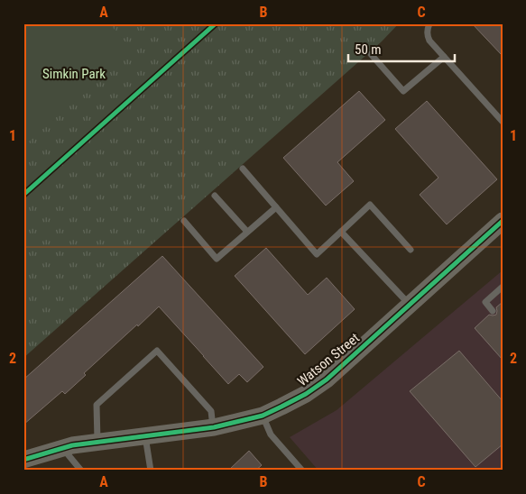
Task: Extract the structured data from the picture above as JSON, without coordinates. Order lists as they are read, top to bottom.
{
  "streets": {
    "street": ["Watson Street"]
  },
  "parks": ["Simkin Park"],
  "scale_bar": "50 m",
  "grid": {
    "columns": ["A", "B", "C"],
    "rows": ["1", "2"]
  }
}
